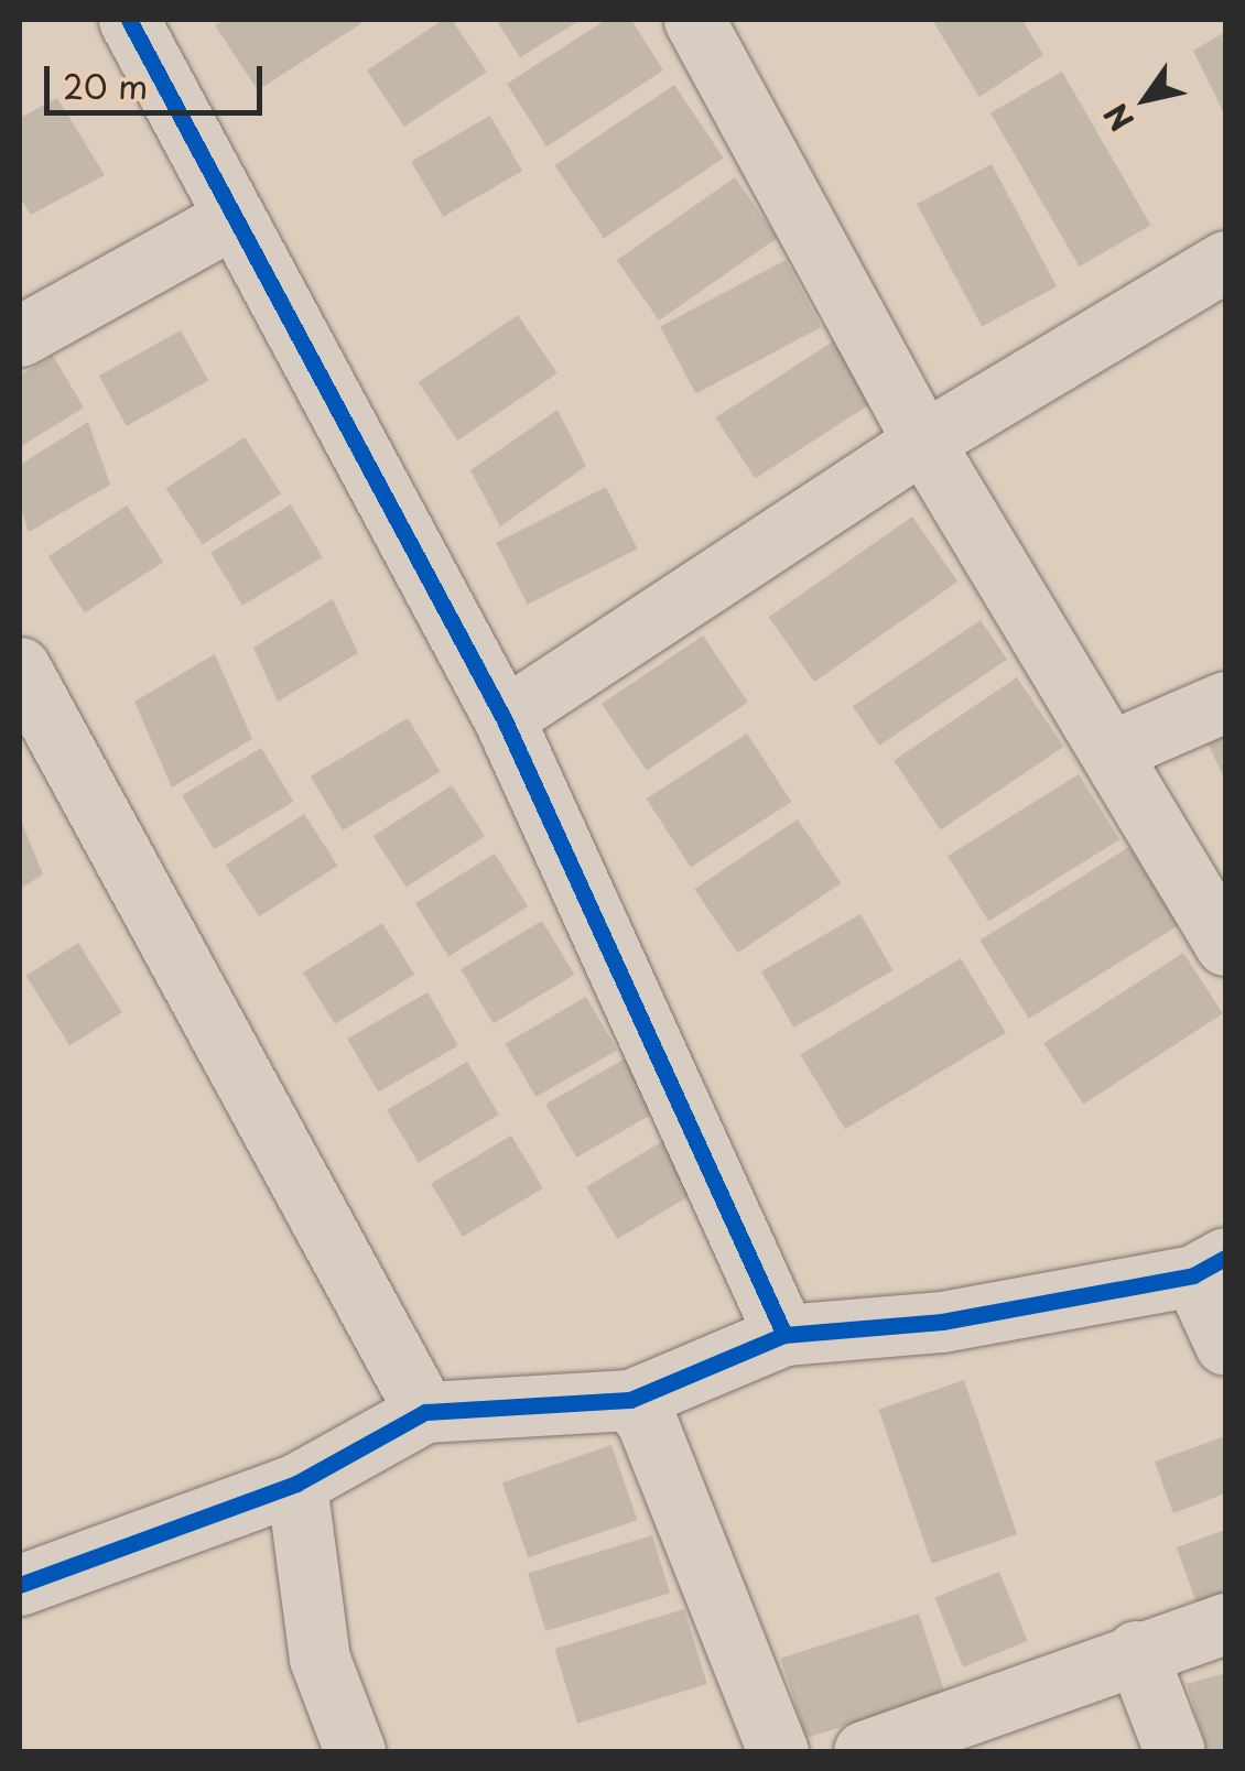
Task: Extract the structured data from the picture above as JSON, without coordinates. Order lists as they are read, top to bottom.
{
  "scale_bar": "20 m",
  "north": "bottom left"
}
